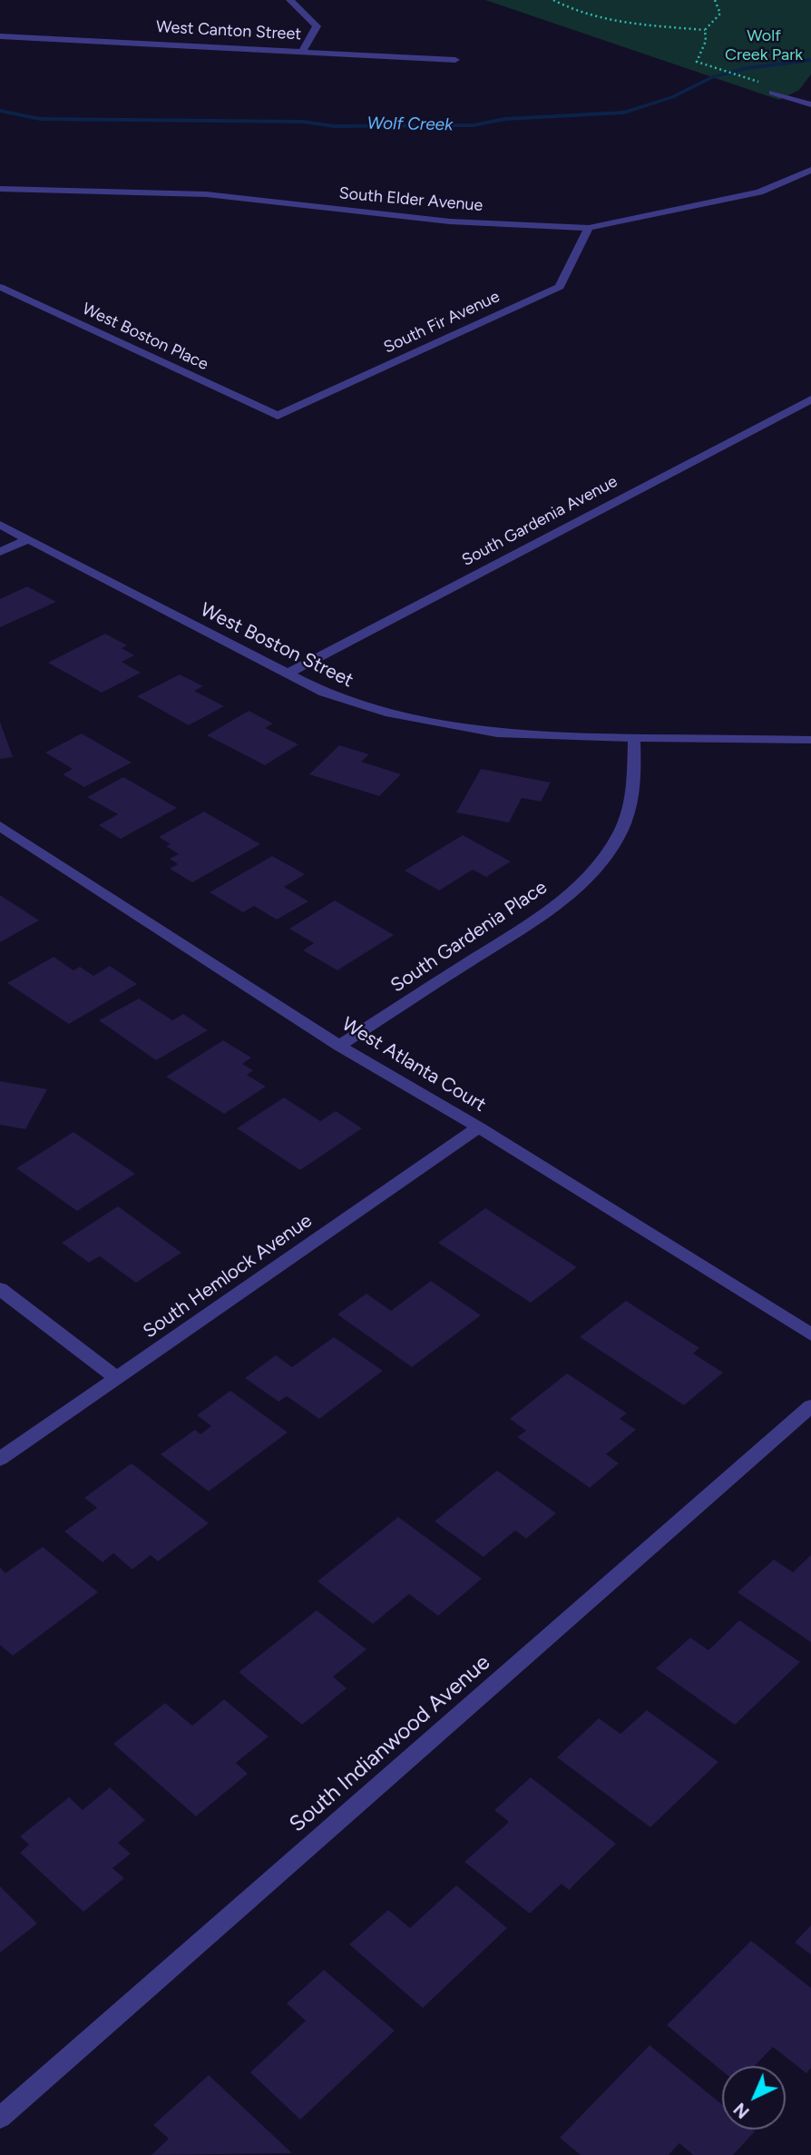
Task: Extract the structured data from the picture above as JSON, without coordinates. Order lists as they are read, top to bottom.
{
  "streets": {
    "street": [
      "West Canton Street",
      "South Elder Avenue",
      "South Fir Avenue",
      "West Boston Place",
      "South Gardenia Avenue",
      "West Boston Street",
      "South Gardenia Place",
      "West Atlanta Court",
      "South Hemlock Avenue",
      "South Indianwood Avenue"
    ]
  },
  "crossings": [
    ["South Elder Avenue", "South Fir Avenue"],
    ["South Fir Avenue", "West Boston Place"],
    ["South Gardenia Avenue", "West Boston Street"],
    ["West Boston Street", "South Gardenia Place"],
    ["South Gardenia Place", "West Atlanta Court"],
    ["West Atlanta Court", "South Hemlock Avenue"]
  ],
  "water": ["Wolf Creek"],
  "parks": ["Wolf Creek Park"],
  "north": "bottom left"
}
